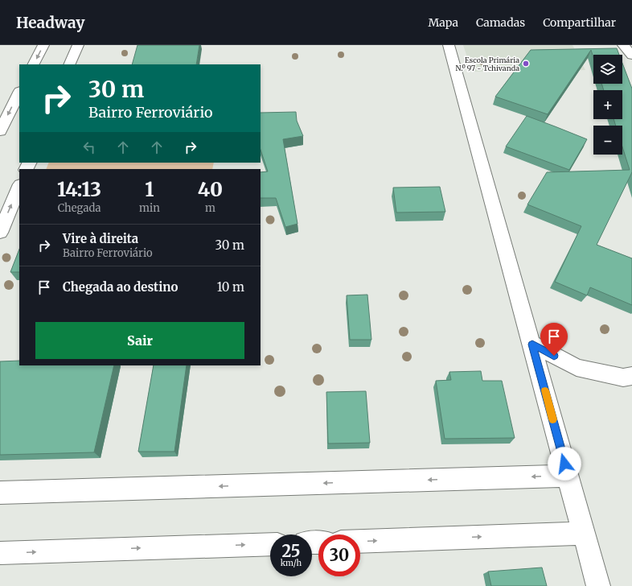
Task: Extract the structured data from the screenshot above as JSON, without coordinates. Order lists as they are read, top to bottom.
{
  "places": ["Escola Primária N.º 97 - Tchivanda"],
  "page": {
    "header": "Headway",
    "nav": ["Mapa", "Camadas", "Compartilhar"],
    "map_buttons": ["+", "−"],
    "turn": ["30 m", "Bairro Ferroviário"],
    "eta": [
      "14:13",
      "Chegada",
      "1",
      "min",
      "40",
      "m"
    ],
    "list": [
      {
        "name": "Vire à direita",
        "note": "Bairro Ferroviário",
        "value": "30 m"
      },
      {
        "name": "Chegada ao destino",
        "value": "10 m"
      }
    ],
    "buttons": "Sair",
    "speed": "25 km/h",
    "limit": "30"
  }
}
